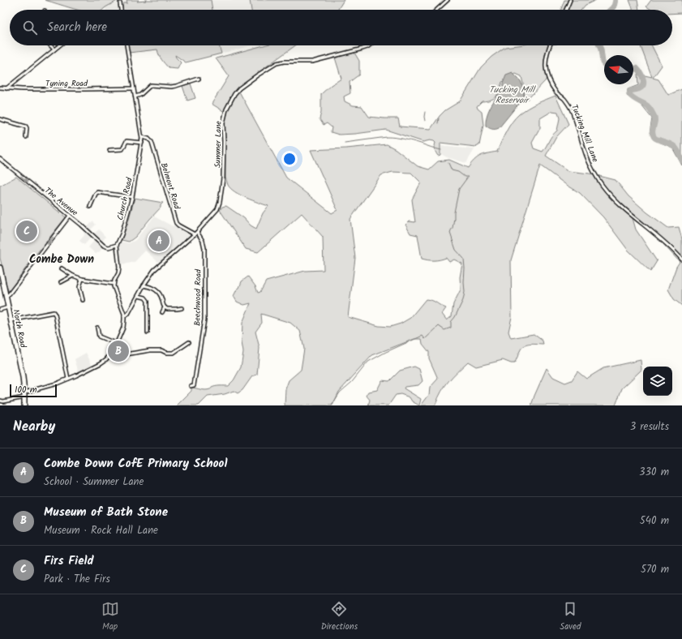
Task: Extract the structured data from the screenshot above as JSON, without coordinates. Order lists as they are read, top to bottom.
{
  "streets": {
    "main road": ["North Road"],
    "street": [
      "Tyning Road",
      "Tucking Mill Lane",
      "Summer Lane",
      "Belmont Road",
      "Church Road",
      "The Avenue",
      "Beechwood Road"
    ]
  },
  "crossings": [
    ["Tyning Road", "Church Road"],
    ["Summer Lane", "Belmont Road"],
    ["Summer Lane", "Beechwood Road"],
    ["Belmont Road", "Church Road"],
    ["Church Road", "The Avenue"]
  ],
  "one_way": ["The Avenue"],
  "districts": ["Combe Down"],
  "water": ["Tucking Mill Reservoir"],
  "scale_bar": "100 m",
  "north": "left",
  "page": {
    "search": "Search here",
    "pins": ["C", "A", "B"],
    "scale": "100 m",
    "heading": ["Nearby", "3 results"],
    "list": [
      {
        "mark": "A",
        "name": "Combe Down CofE Primary School",
        "note": "School · Summer Lane",
        "value": "330 m"
      },
      {
        "mark": "B",
        "name": "Museum of Bath Stone",
        "note": "Museum · Rock Hall Lane",
        "value": "540 m"
      },
      {
        "mark": "C",
        "name": "Firs Field",
        "note": "Park · The Firs",
        "value": "570 m"
      }
    ],
    "nav": ["Map", "Directions", "Saved"]
  }
}
